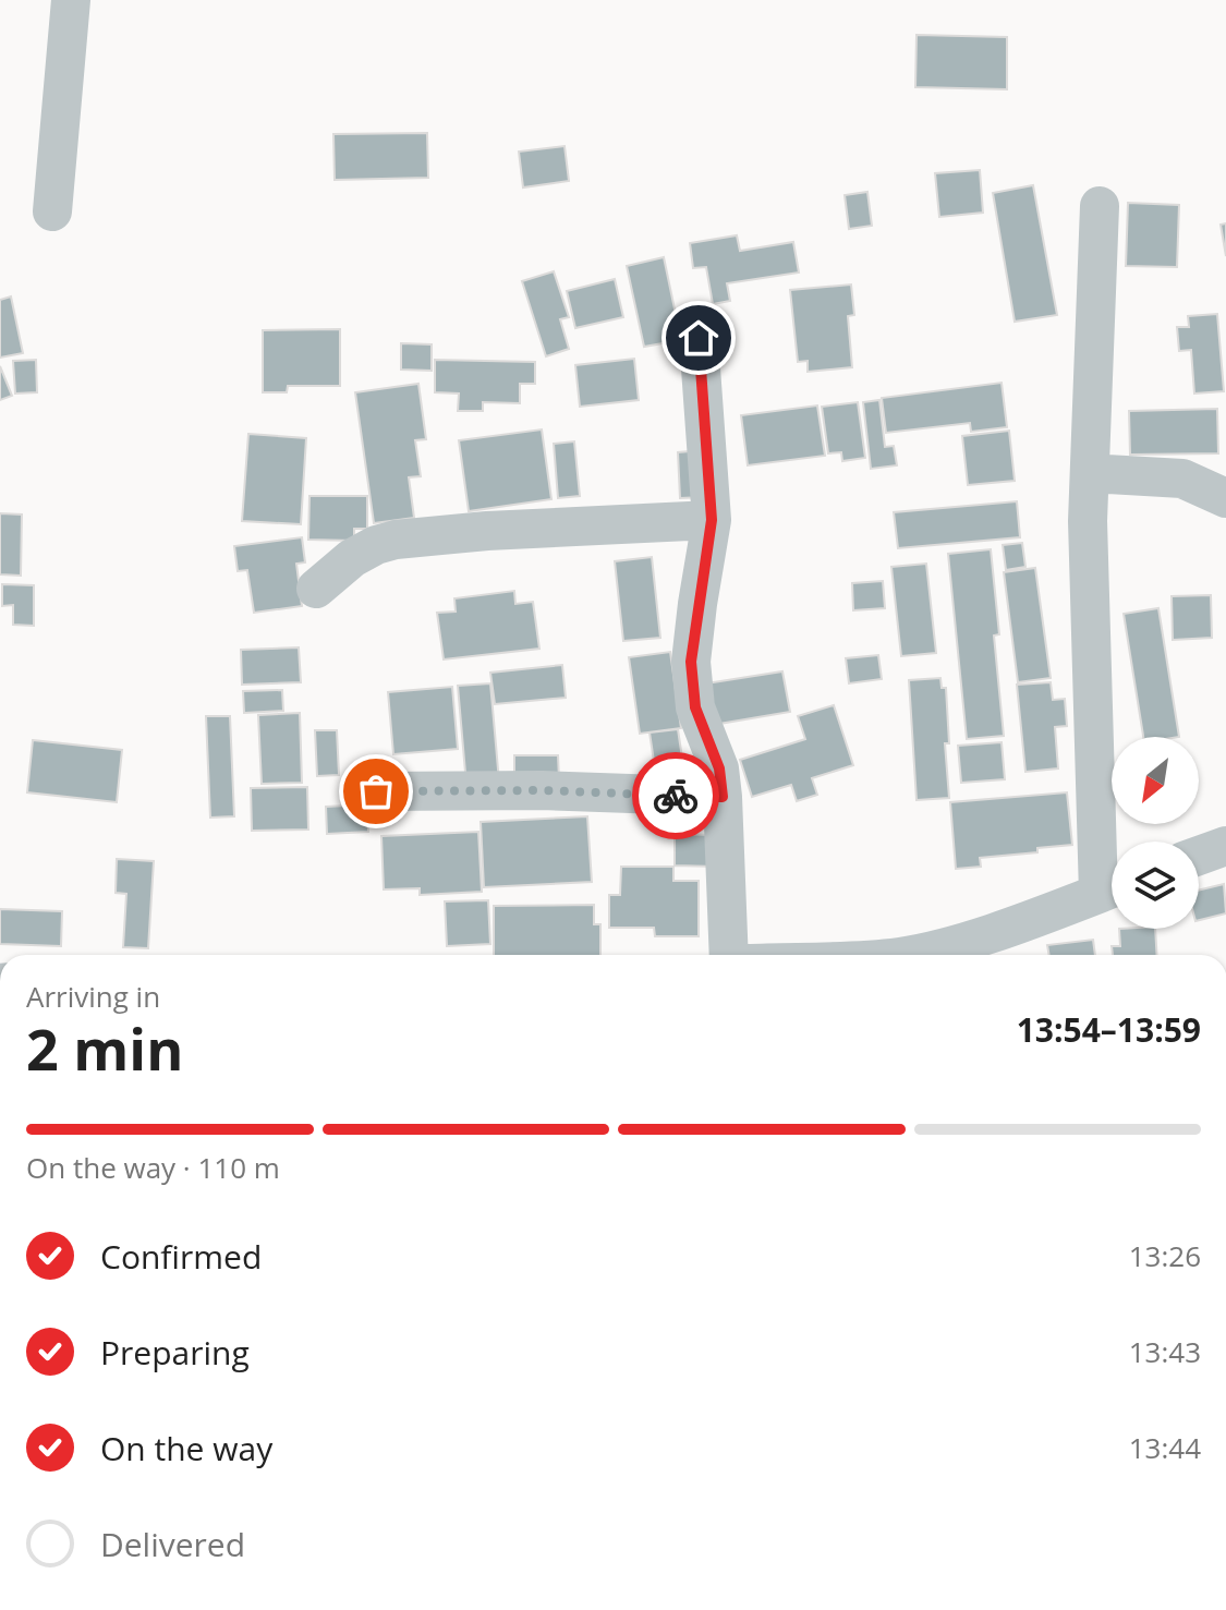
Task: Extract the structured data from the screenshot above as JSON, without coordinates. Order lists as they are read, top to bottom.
{
  "north": "bottom left",
  "page": {
    "heading": ["2 min", "Arriving in", "13:54–13:59"],
    "bar": "On the way · 110 m",
    "list": [
      ["Confirmed", "13:26"],
      ["Preparing", "13:43"],
      ["On the way", "13:44"],
      "Delivered"
    ]
  }
}
